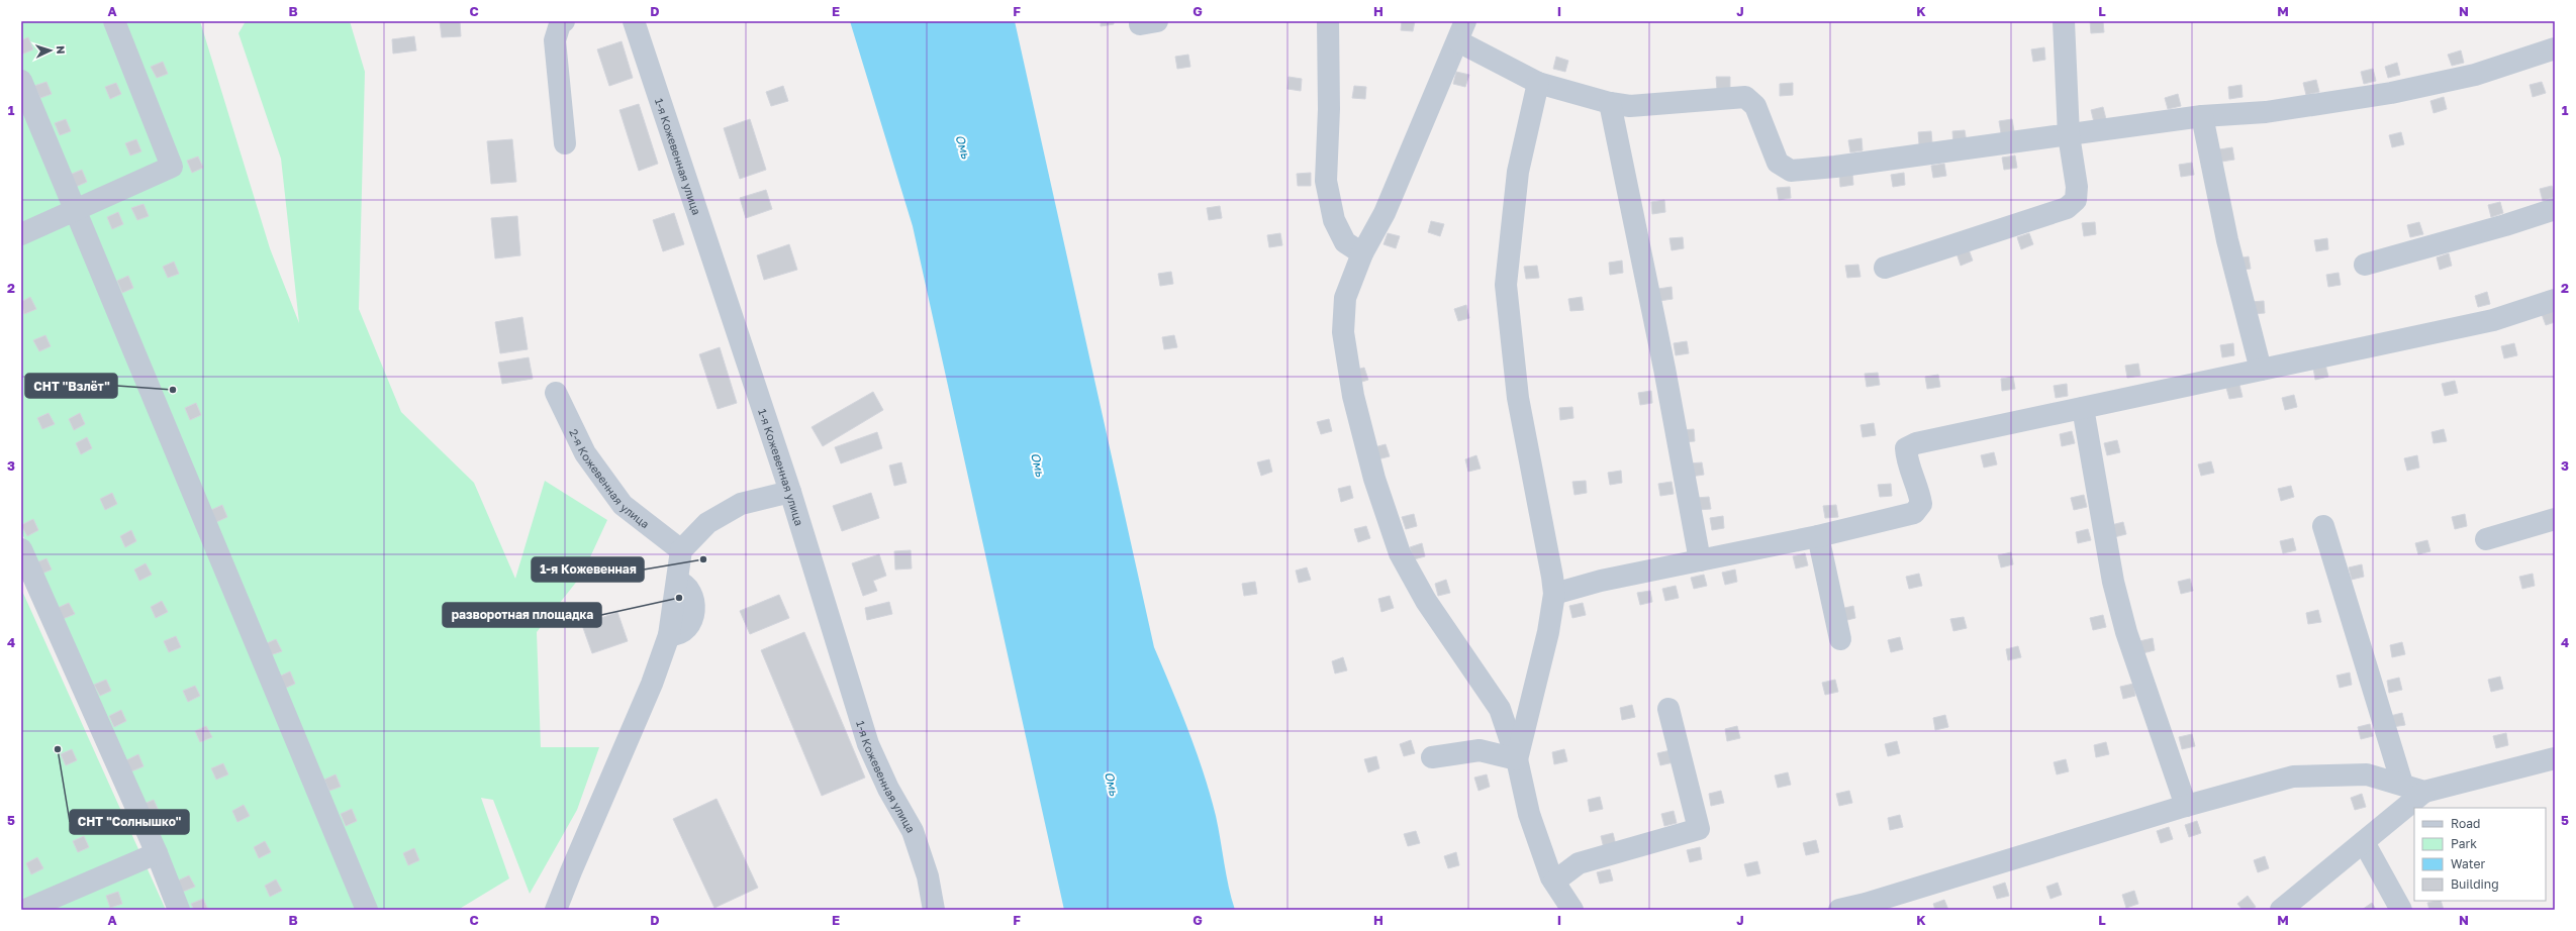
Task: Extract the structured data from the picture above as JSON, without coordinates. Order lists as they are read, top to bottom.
{
  "streets": {
    "street": ["1-я Кожевенная улица", "2-я Кожевенная улица"]
  },
  "water": ["Омь"],
  "places": [
    "СНТ \"Взлёт\"",
    "1-я Кожевенная",
    "разворотная площадка",
    "СНТ \"Солнышко\""
  ],
  "legend": [
    "Road",
    "Park",
    "Water",
    "Building"
  ],
  "north": "right",
  "grid": {
    "columns": [
      "A",
      "B",
      "C",
      "D",
      "E",
      "F",
      "G",
      "H",
      "I",
      "J",
      "K",
      "L",
      "M",
      "N"
    ],
    "rows": [
      "1",
      "2",
      "3",
      "4",
      "5"
    ]
  }
}
